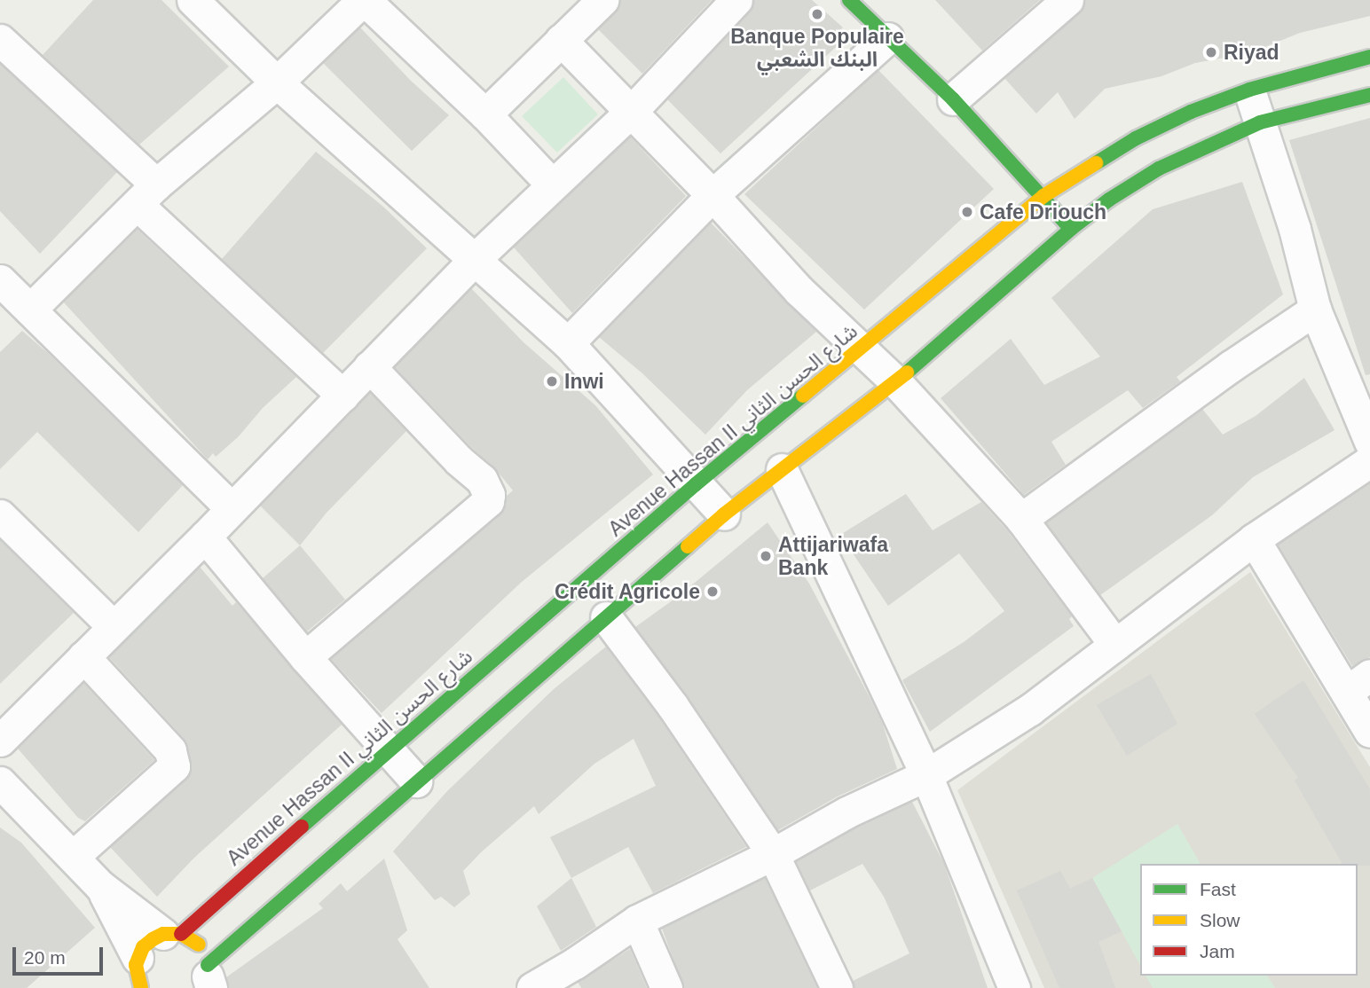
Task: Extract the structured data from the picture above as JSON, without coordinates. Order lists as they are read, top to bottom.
{
  "streets": {
    "main road": ["Avenue Hassan II شارع الحسن الثاني"]
  },
  "places": [
    "Banque Populaire البنك الشعبي",
    "Riyad",
    "Cafe Driouch",
    "Inwi",
    "Attijariwafa Bank",
    "Crédit Agricole"
  ],
  "legend": ["Fast", "Slow", "Jam"],
  "scale_bar": "20 m"
}
